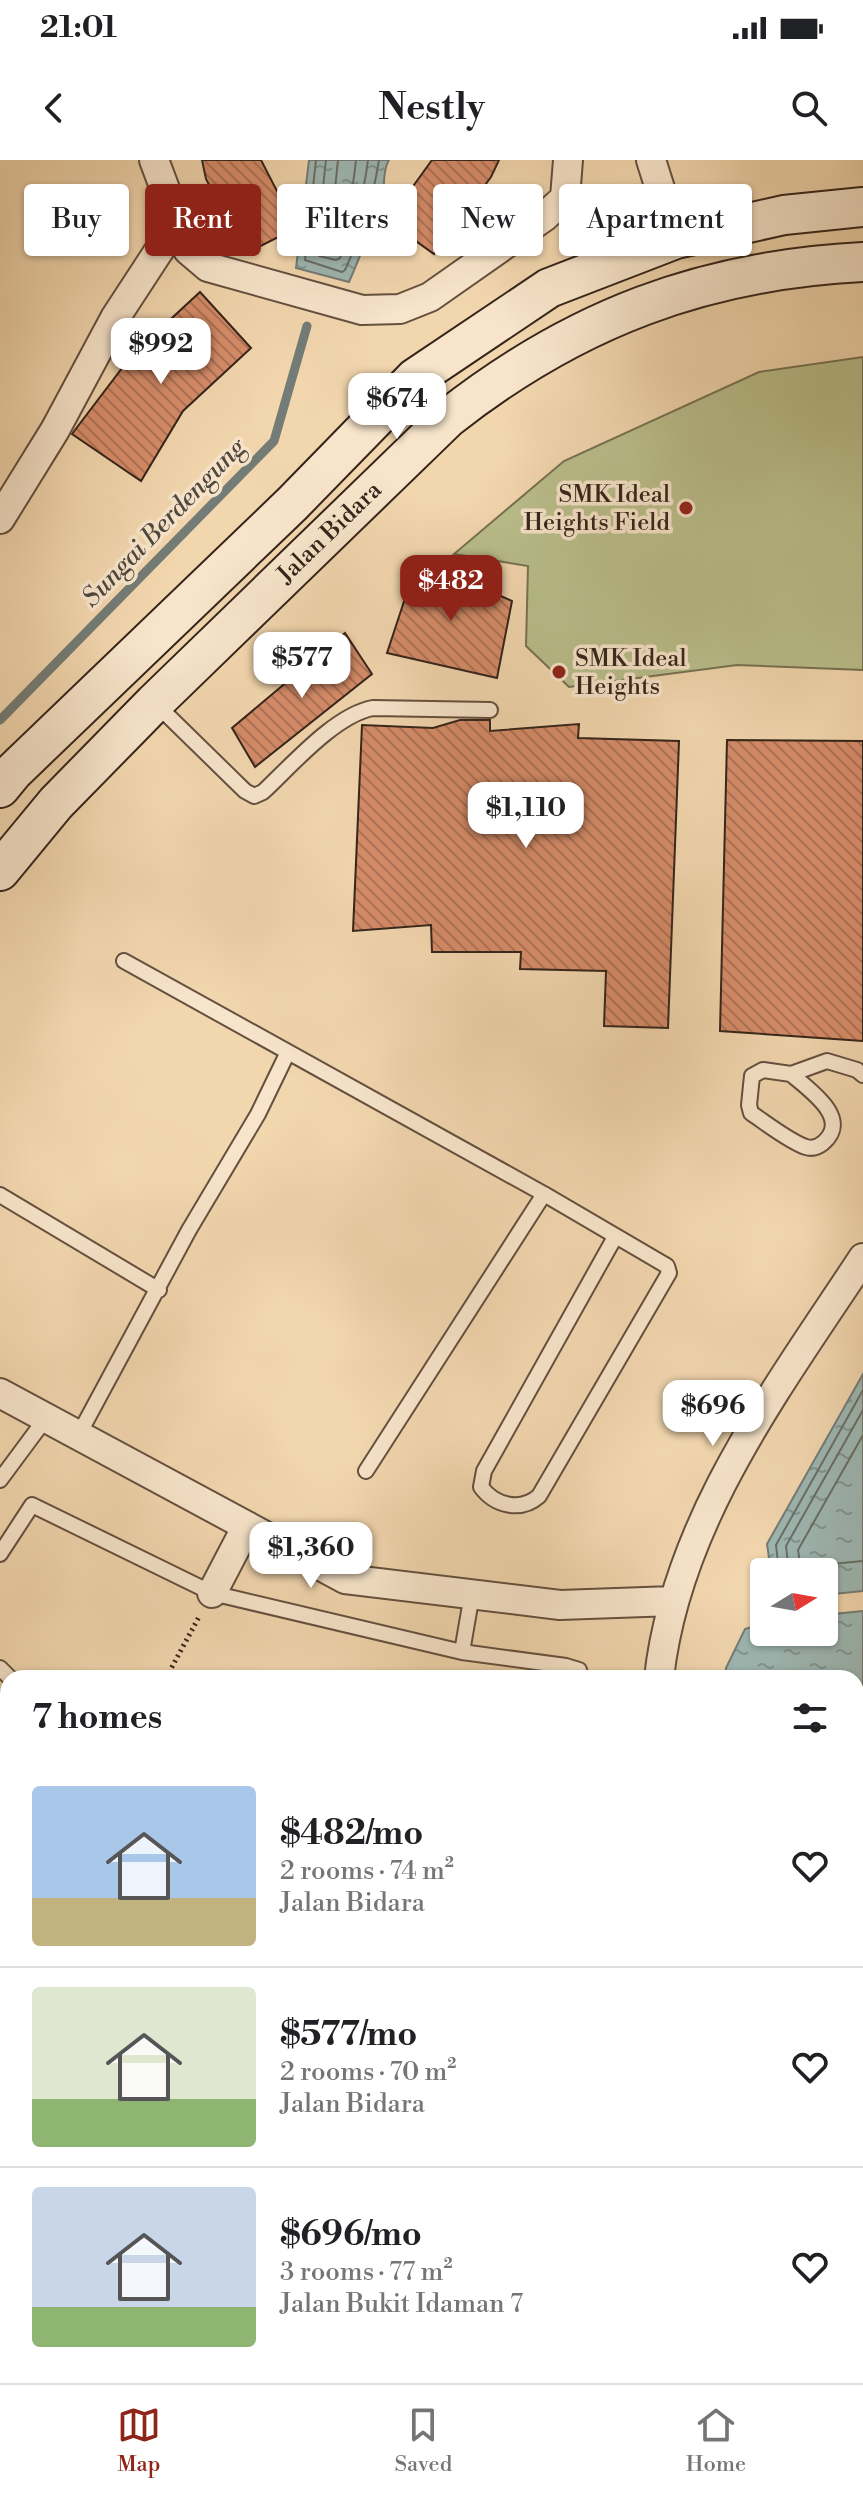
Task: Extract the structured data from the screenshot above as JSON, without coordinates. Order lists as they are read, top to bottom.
{
  "streets": {
    "main road": ["Jalan Bidara"]
  },
  "water": ["Sungai Berdengung"],
  "places": ["SMK Ideal Heights Field", "SMK Ideal Heights"],
  "north": "right",
  "page": {
    "status": "21:01",
    "header": "Nestly",
    "chip": [
      "Buy",
      "Rent",
      "Filters",
      "New",
      "Apartment"
    ],
    "price": [
      "$992",
      "$674",
      "$482",
      "$577",
      "$1,110",
      "$696",
      "$1,360"
    ],
    "heading": "7 homes",
    "list": [
      {
        "name": "$482/mo",
        "note": "2 rooms · 74 m² · Jalan Bidara"
      },
      {
        "name": "$577/mo",
        "note": "2 rooms · 70 m² · Jalan Bidara"
      },
      {
        "name": "$696/mo",
        "note": "3 rooms · 77 m² · Jalan Bukit Idaman 7"
      }
    ],
    "tabs": ["Map", "Saved", "Home"]
  }
}
